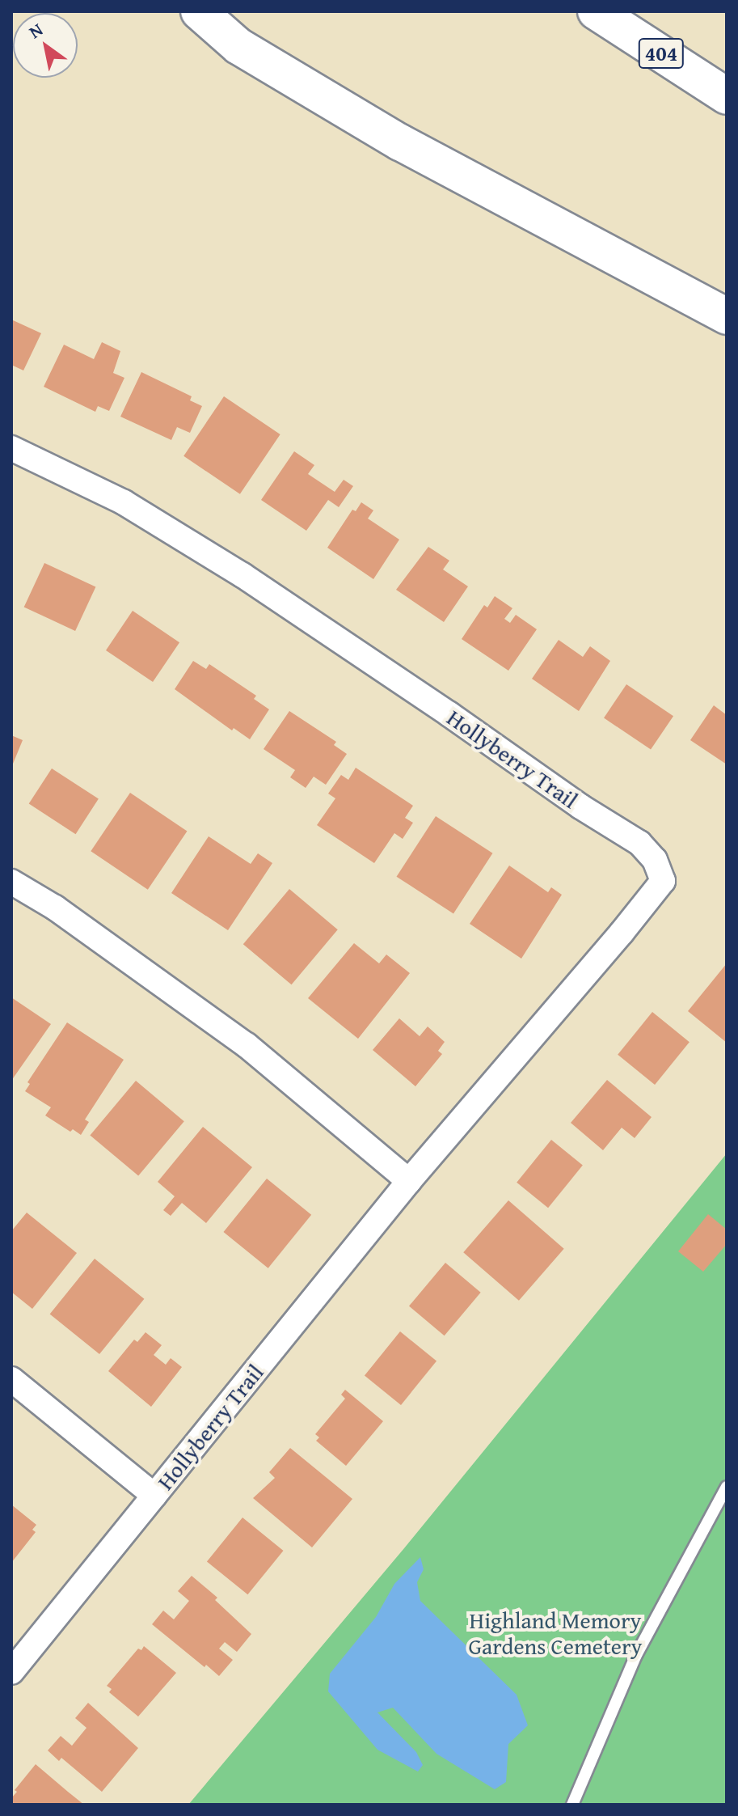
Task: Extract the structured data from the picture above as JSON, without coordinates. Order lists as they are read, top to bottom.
{
  "streets": {
    "highway": ["404"],
    "street": ["Hollyberry Trail"]
  },
  "parks": ["Highland Memory Gardens Cemetery"],
  "north": "top left"
}
